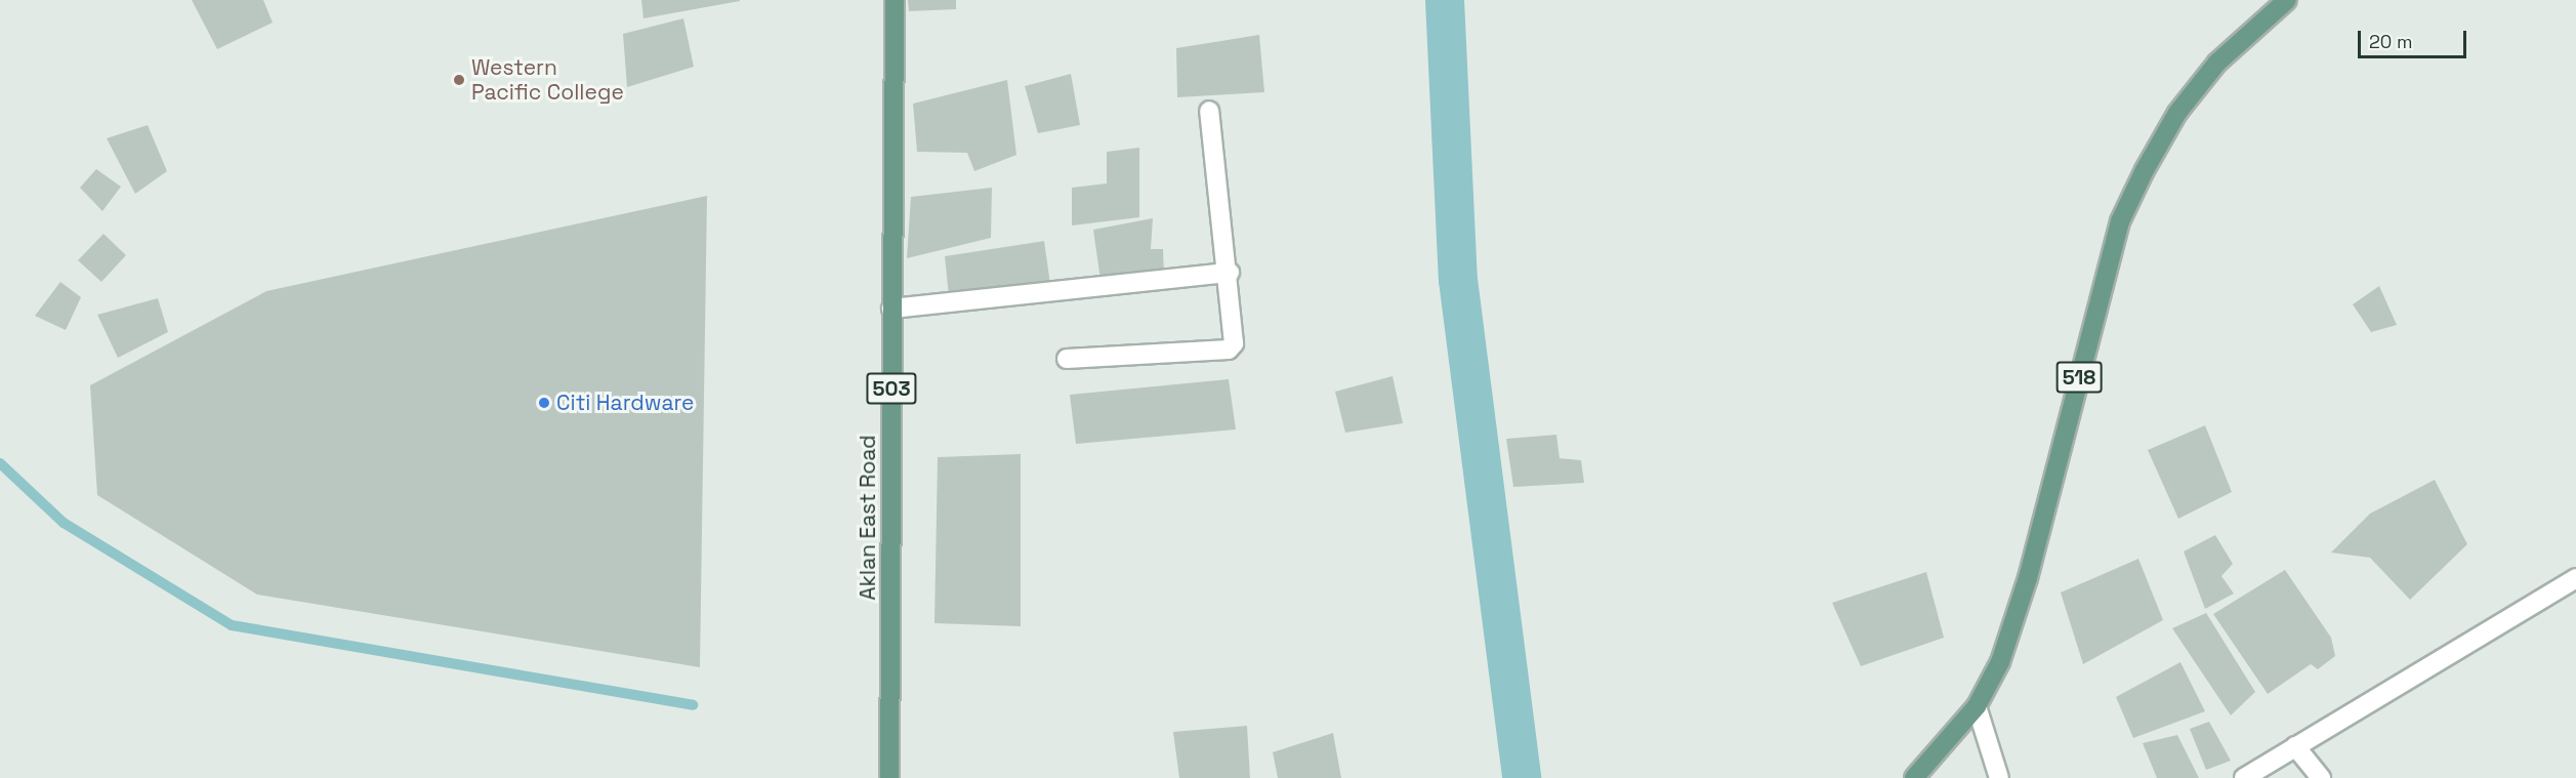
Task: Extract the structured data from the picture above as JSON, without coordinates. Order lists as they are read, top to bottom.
{
  "streets": {
    "main road": ["518", "503", "Aklan East Road"]
  },
  "places": ["Western Pacific College", "Citi Hardware"],
  "scale_bar": "20 m"
}
